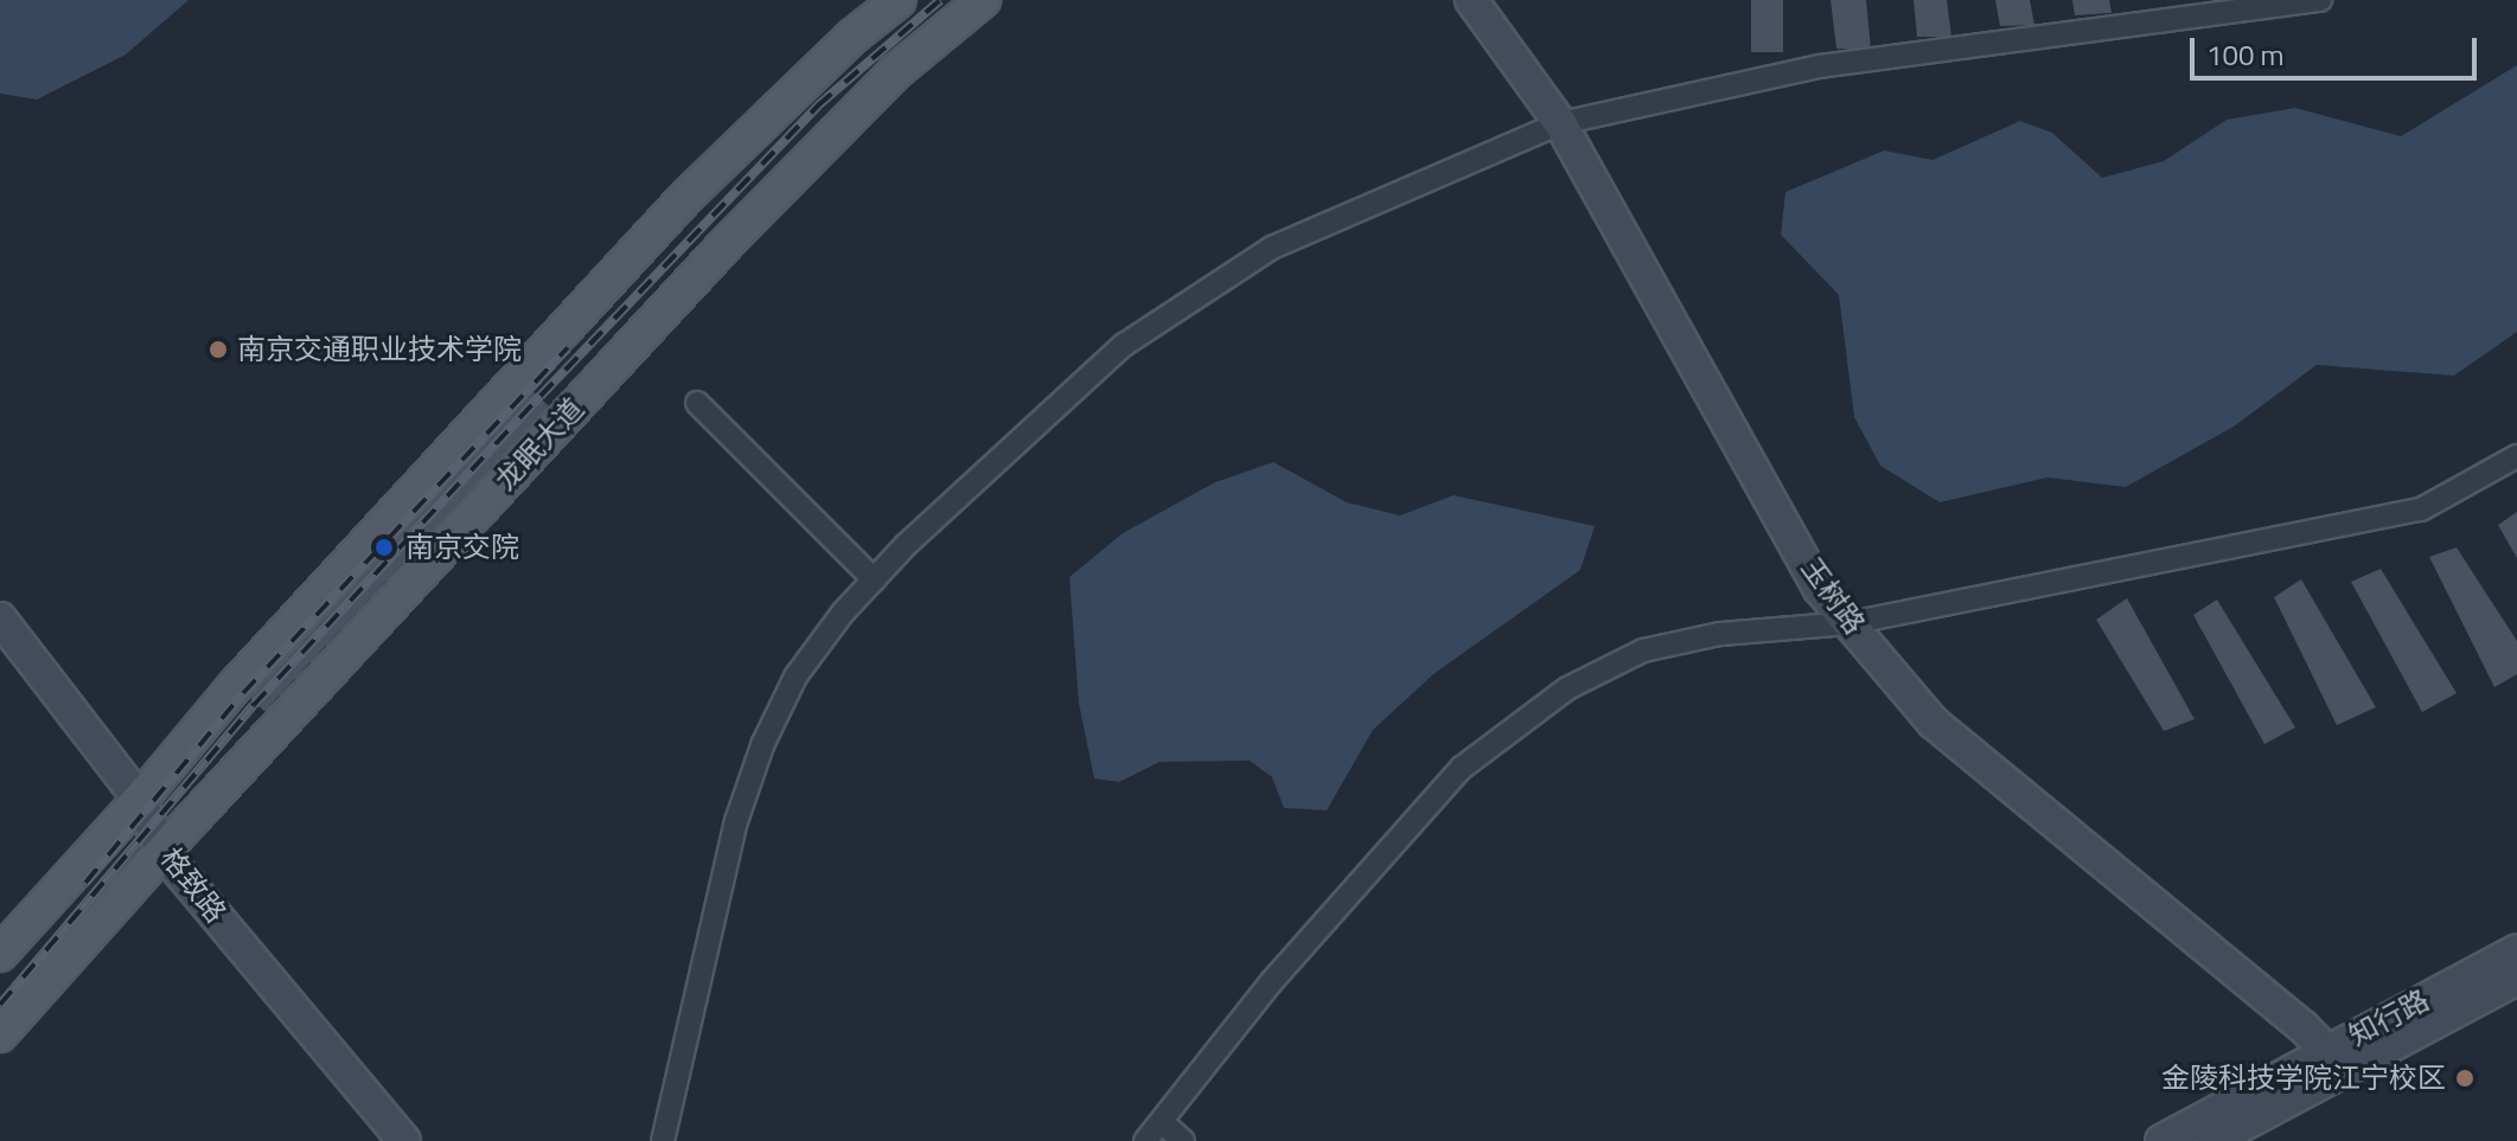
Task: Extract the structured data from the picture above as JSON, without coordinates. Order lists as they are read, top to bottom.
{
  "streets": {
    "main road": ["龙眠大道"],
    "street": ["玉树路", "格致路", "知行路"]
  },
  "crossings": [
    ["龙眠大道", "格致路"],
    ["玉树路", "知行路"]
  ],
  "places": ["南京交通职业技术学院", "南京交院", "金陵科技学院江宁校区"],
  "scale_bar": "100 m"
}
